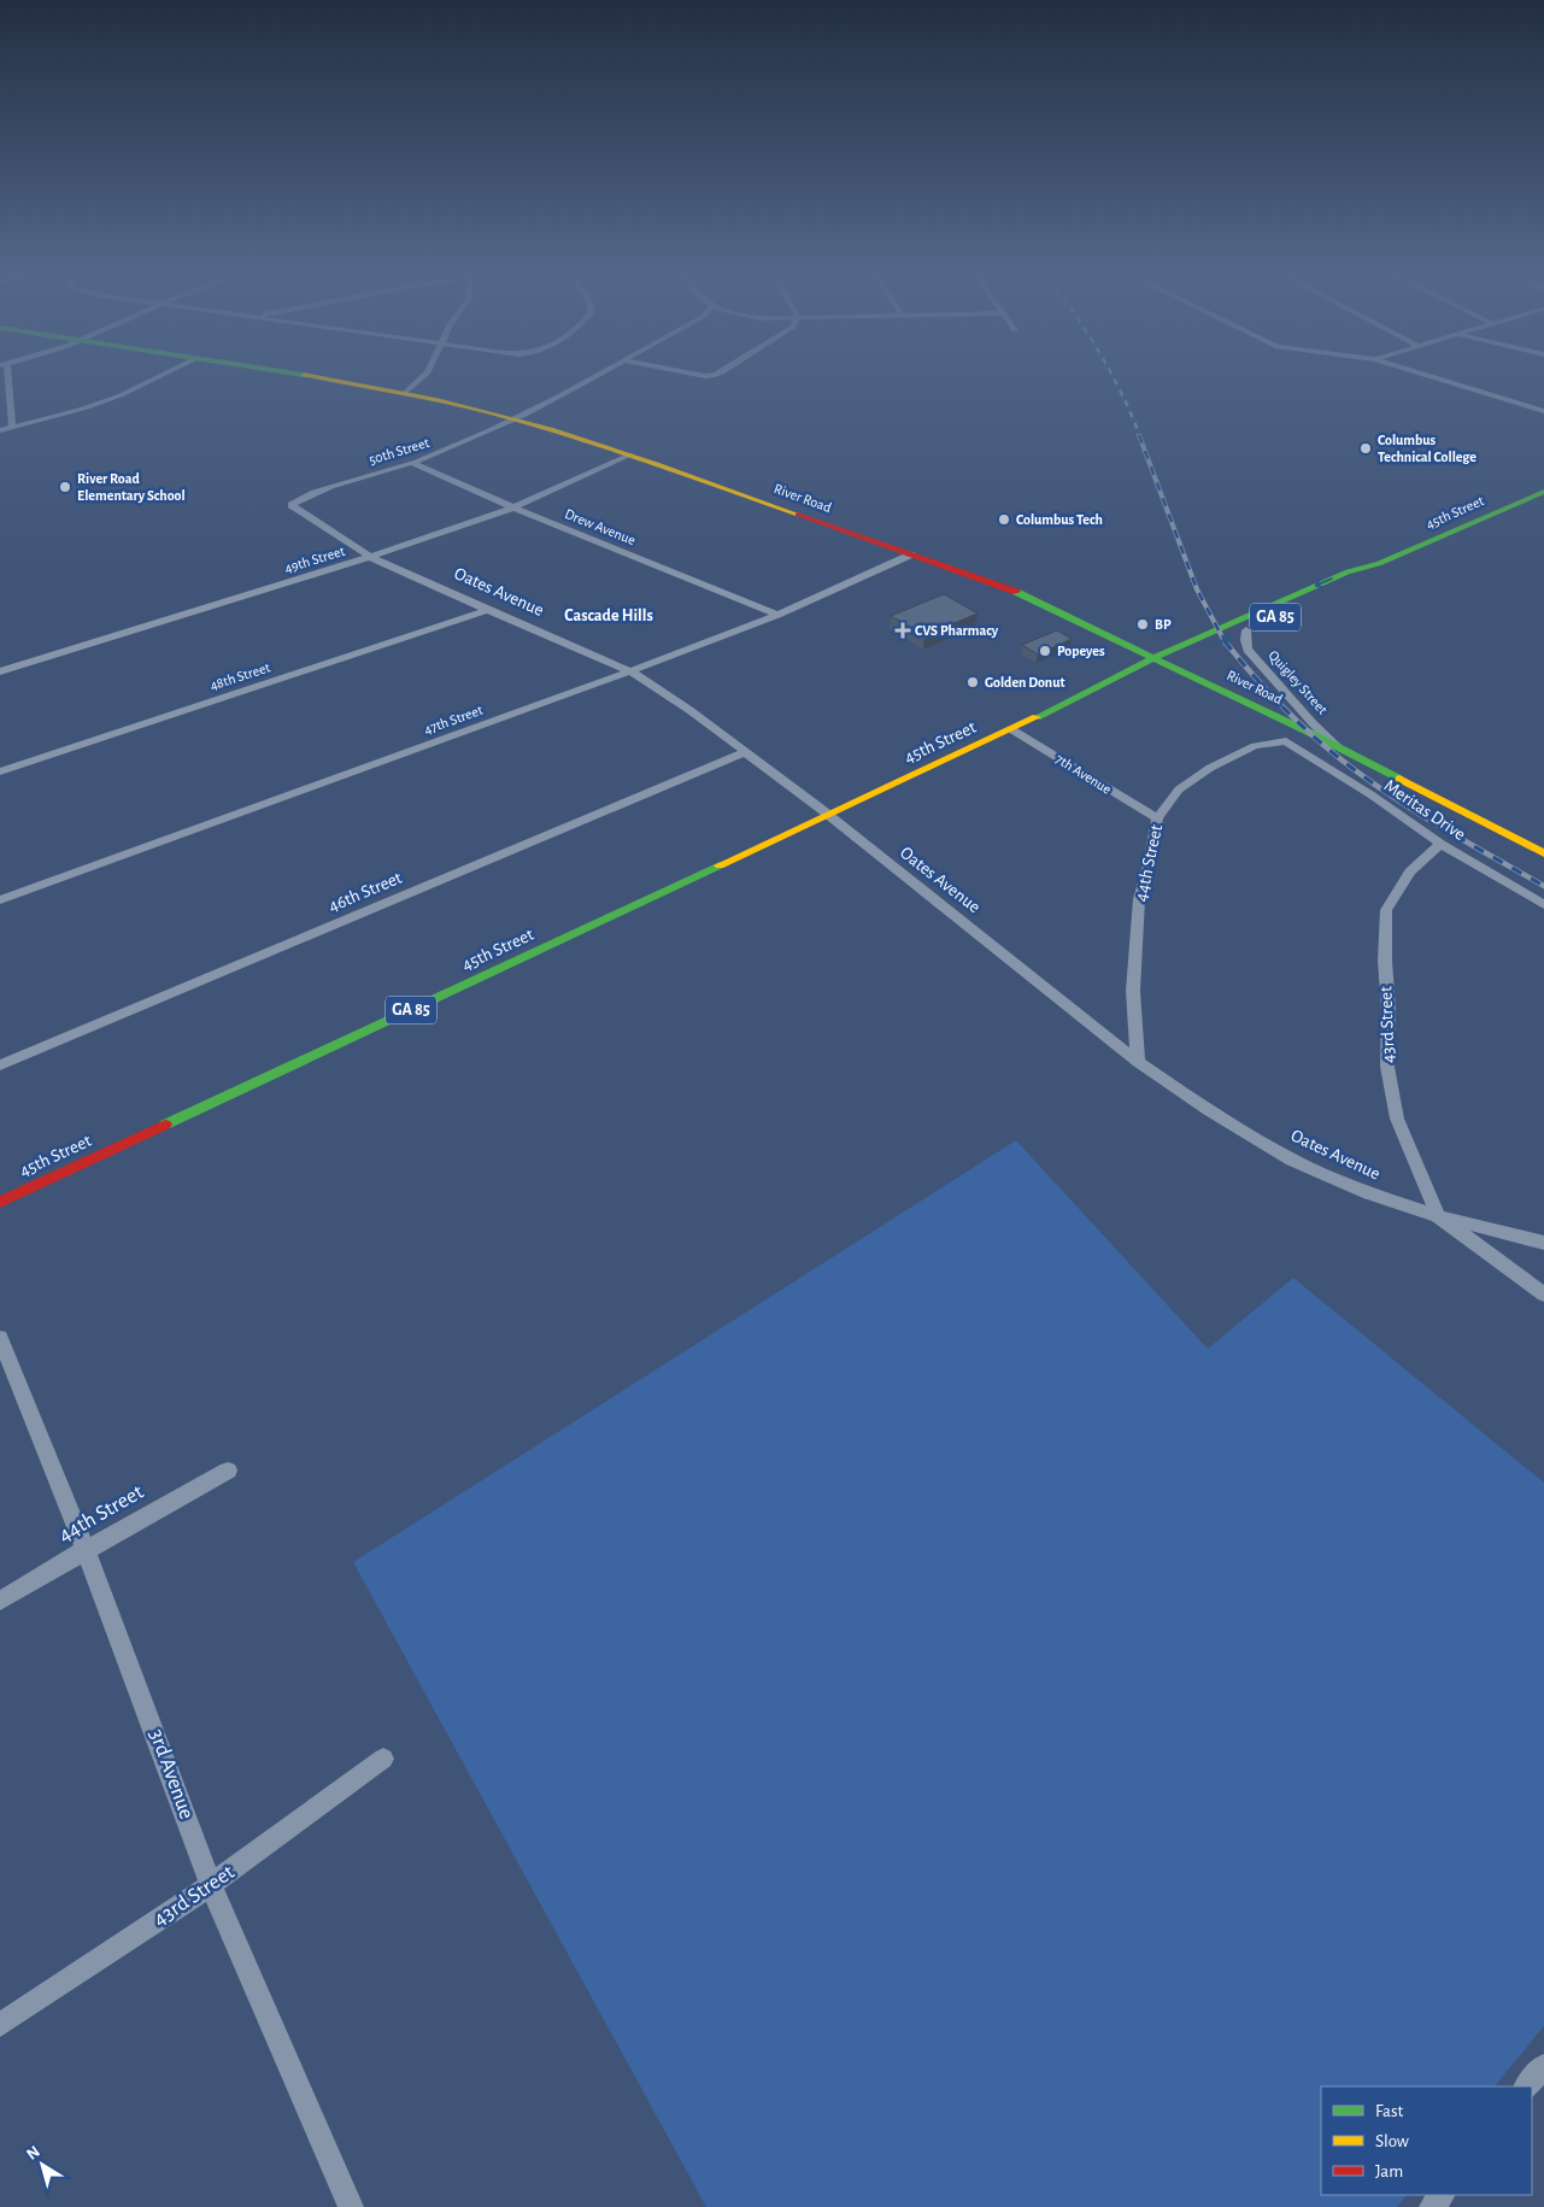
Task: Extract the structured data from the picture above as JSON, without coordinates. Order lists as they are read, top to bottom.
{
  "streets": {
    "main road": ["River Road", "45th Street", "GA 85"],
    "street": [
      "50th Street",
      "Drew Avenue",
      "49th Street",
      "Oates Avenue",
      "48th Street",
      "Quigley Street",
      "47th Street",
      "7th Avenue",
      "Meritas Drive",
      "44th Street",
      "46th Street",
      "43rd Street",
      "3rd Avenue"
    ]
  },
  "crossings": [
    ["50th Street", "River Road"],
    ["50th Street", "Drew Avenue"],
    ["50th Street", "Oates Avenue"],
    ["River Road", "45th Street"],
    ["River Road", "49th Street"],
    ["River Road", "Quigley Street"],
    ["River Road", "47th Street"],
    ["45th Street", "Oates Avenue"],
    ["45th Street", "Quigley Street"],
    ["45th Street", "7th Avenue"],
    ["Drew Avenue", "49th Street"],
    ["Drew Avenue", "47th Street"],
    ["49th Street", "Oates Avenue"],
    ["Oates Avenue", "48th Street"],
    ["Oates Avenue", "47th Street"],
    ["Oates Avenue", "44th Street"],
    ["Oates Avenue", "46th Street"],
    ["Oates Avenue", "43rd Street"],
    ["7th Avenue", "44th Street"],
    ["Meritas Drive", "44th Street"],
    ["Meritas Drive", "43rd Street"],
    ["44th Street", "3rd Avenue"],
    ["43rd Street", "3rd Avenue"]
  ],
  "districts": ["Cascade Hills"],
  "places": {
    "other": [
      "Columbus Technical College",
      "River Road Elementary School",
      "Columbus Tech",
      "BP",
      "Popeyes",
      "Golden Donut"
    ],
    "health": ["CVS Pharmacy"]
  },
  "legend": ["Fast", "Slow", "Jam"],
  "north": "top left"
}
